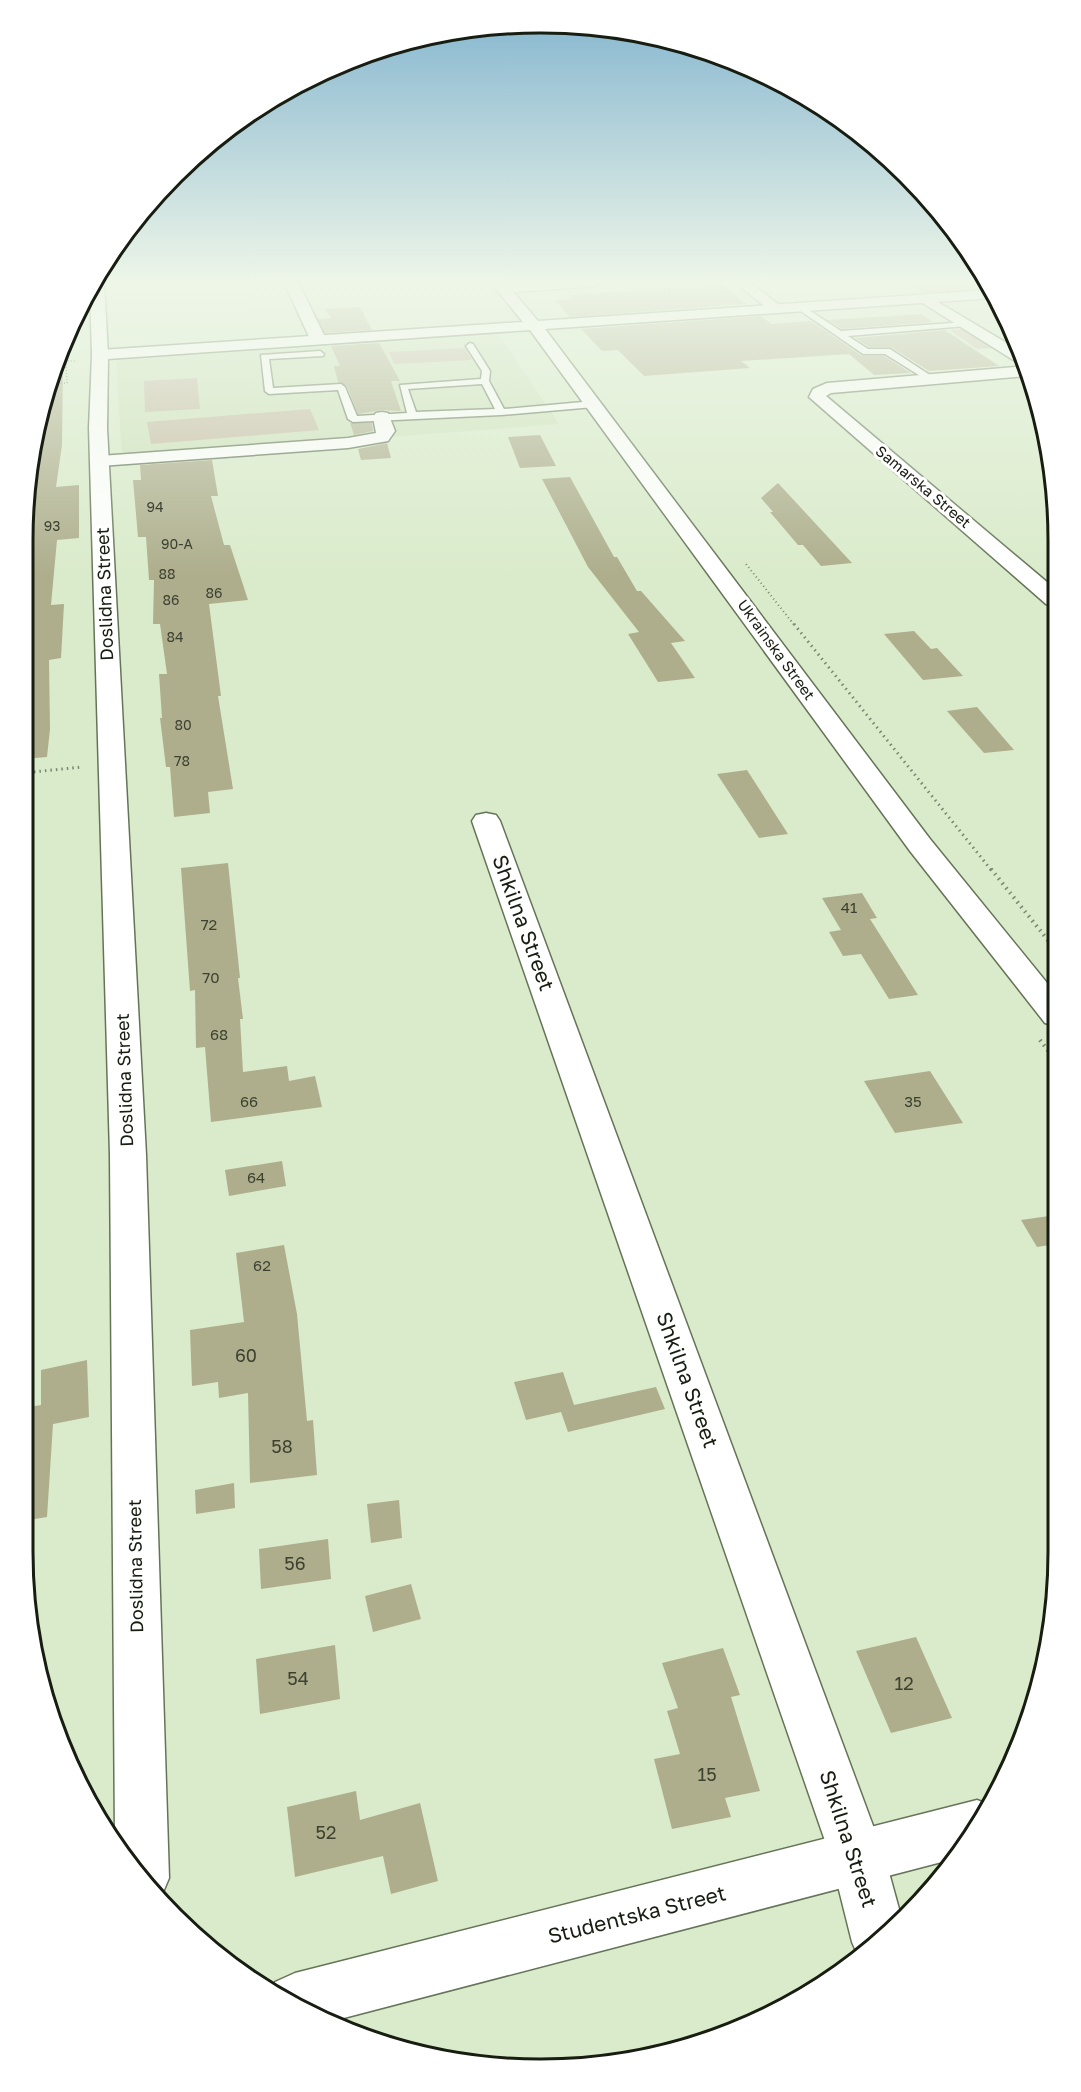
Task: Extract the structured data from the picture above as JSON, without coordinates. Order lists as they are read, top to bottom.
{
  "streets": {
    "street": [
      "Samarska Street",
      "Doslidna Street",
      "Ukrainska Street",
      "Shkilna Street",
      "Studentska Street"
    ]
  },
  "crossings": [
    ["Shkilna Street", "Studentska Street"]
  ],
  "house_numbers": [
    "94",
    "93",
    "90-А",
    "88",
    "86",
    "86",
    "84",
    "80",
    "78",
    "41",
    "72",
    "70",
    "68",
    "66",
    "35",
    "64",
    "62",
    "60",
    "58",
    "56",
    "54",
    "12",
    "15",
    "52"
  ]
}
